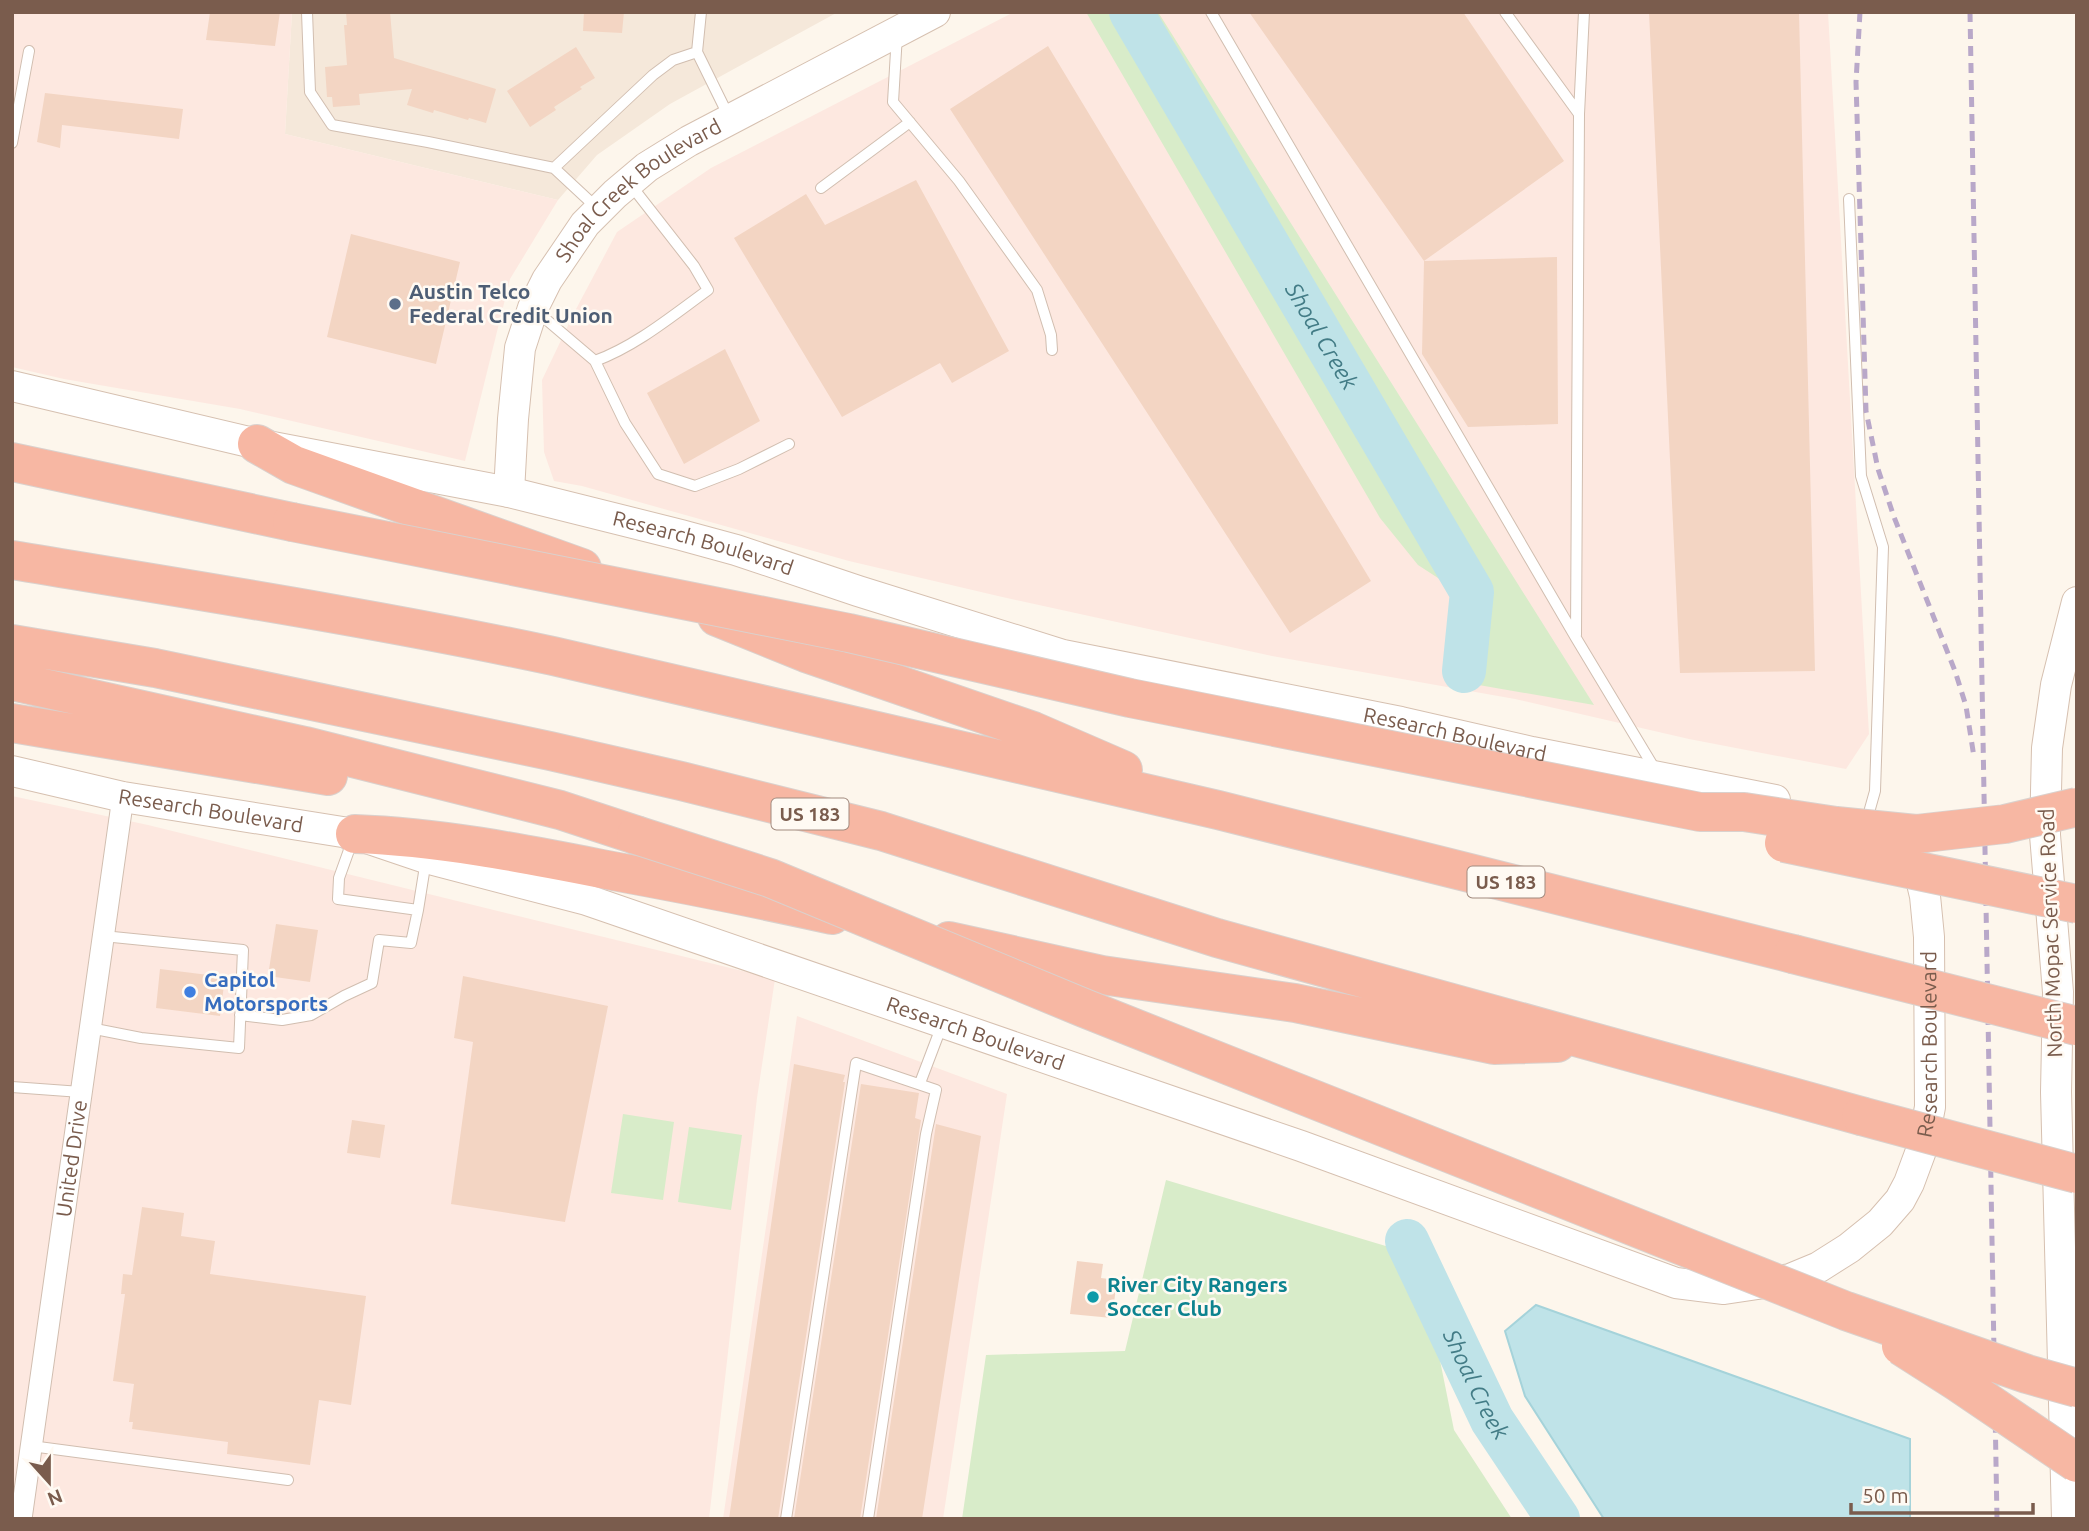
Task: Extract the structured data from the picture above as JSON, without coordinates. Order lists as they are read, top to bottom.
{
  "streets": {
    "highway": ["US 183"],
    "main road": ["Shoal Creek Boulevard", "Research Boulevard", "North Mopac Service Road"],
    "street": ["United Drive"]
  },
  "crossings": [
    ["Shoal Creek Boulevard", "Research Boulevard"],
    ["Research Boulevard", "United Drive"]
  ],
  "water": ["Shoal Creek"],
  "places": ["Austin Telco Federal Credit Union", "Capitol Motorsports", "River City Rangers Soccer Club"],
  "scale_bar": "50 m",
  "north": "bottom"
}
